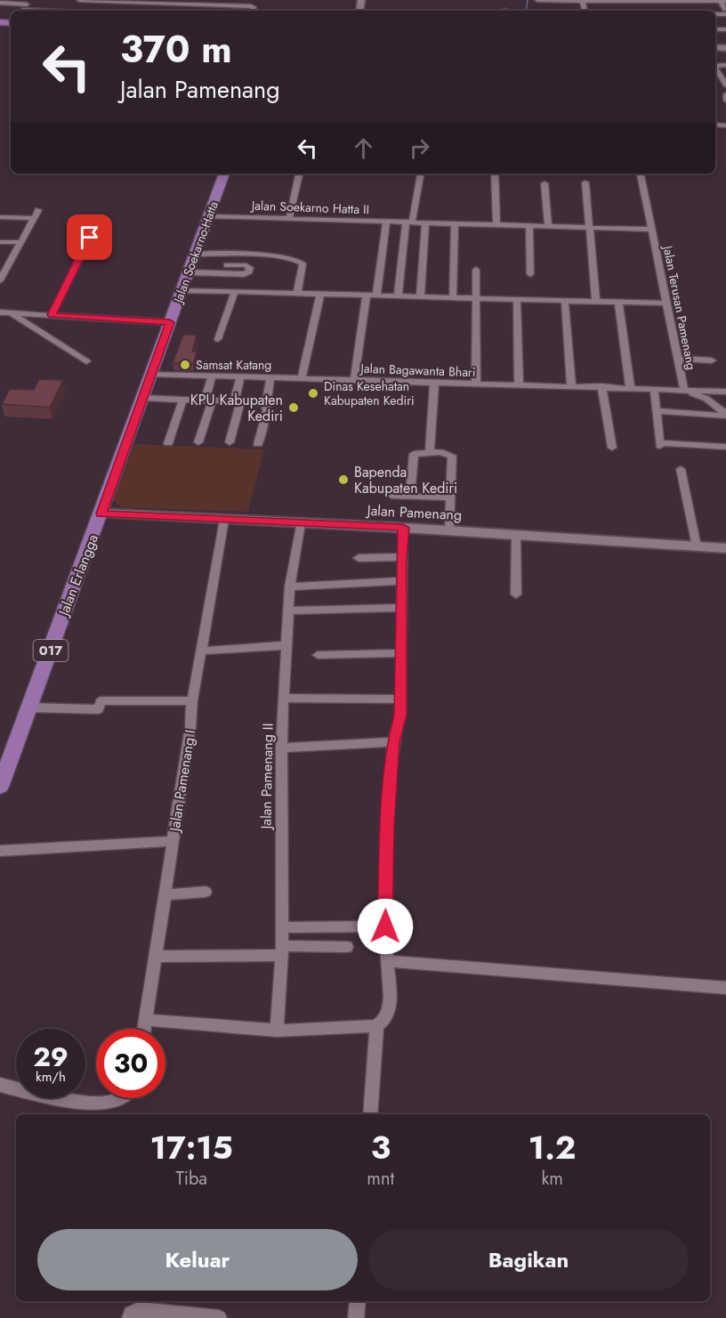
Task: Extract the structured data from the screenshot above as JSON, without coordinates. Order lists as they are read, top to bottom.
{
  "streets": {
    "main road": [
      "Jalan Soekarno-Hatta",
      "Jalan Pamenang",
      "Jalan Erlangga",
      "017"
    ],
    "street": [
      "Jalan Soekarno Hatta II",
      "Jalan Terusan Pamenang",
      "Jalan Bagawanta Bhari",
      "Jalan Pamenang II",
      "Jalan Pamenang I"
    ]
  },
  "crossings": [
    ["Jalan Soekarno Hatta II", "Jalan Soekarno-Hatta"],
    ["Jalan Soekarno Hatta II", "Jalan Terusan Pamenang"],
    ["Jalan Soekarno-Hatta", "Jalan Bagawanta Bhari"],
    ["Jalan Soekarno-Hatta", "Jalan Pamenang"],
    ["Jalan Soekarno-Hatta", "Jalan Erlangga"],
    ["Jalan Terusan Pamenang", "Jalan Bagawanta Bhari"],
    ["Jalan Pamenang", "Jalan Erlangga"],
    ["Jalan Pamenang", "Jalan Pamenang II"],
    ["Jalan Pamenang", "Jalan Pamenang I"]
  ],
  "places": [
    "Samsat Katang",
    "Dinas Kesehatan Kabupaten Kediri",
    "KPU Kabupaten Kediri",
    "Bapenda Kabupaten Kediri"
  ],
  "page": {
    "turn": ["370 m", "Jalan Pamenang"],
    "speed": "29 km/h",
    "limit": "30",
    "eta": [
      "17:15",
      "Tiba",
      "3",
      "mnt",
      "1.2",
      "km"
    ],
    "buttons": ["Keluar", "Bagikan"]
  }
}
